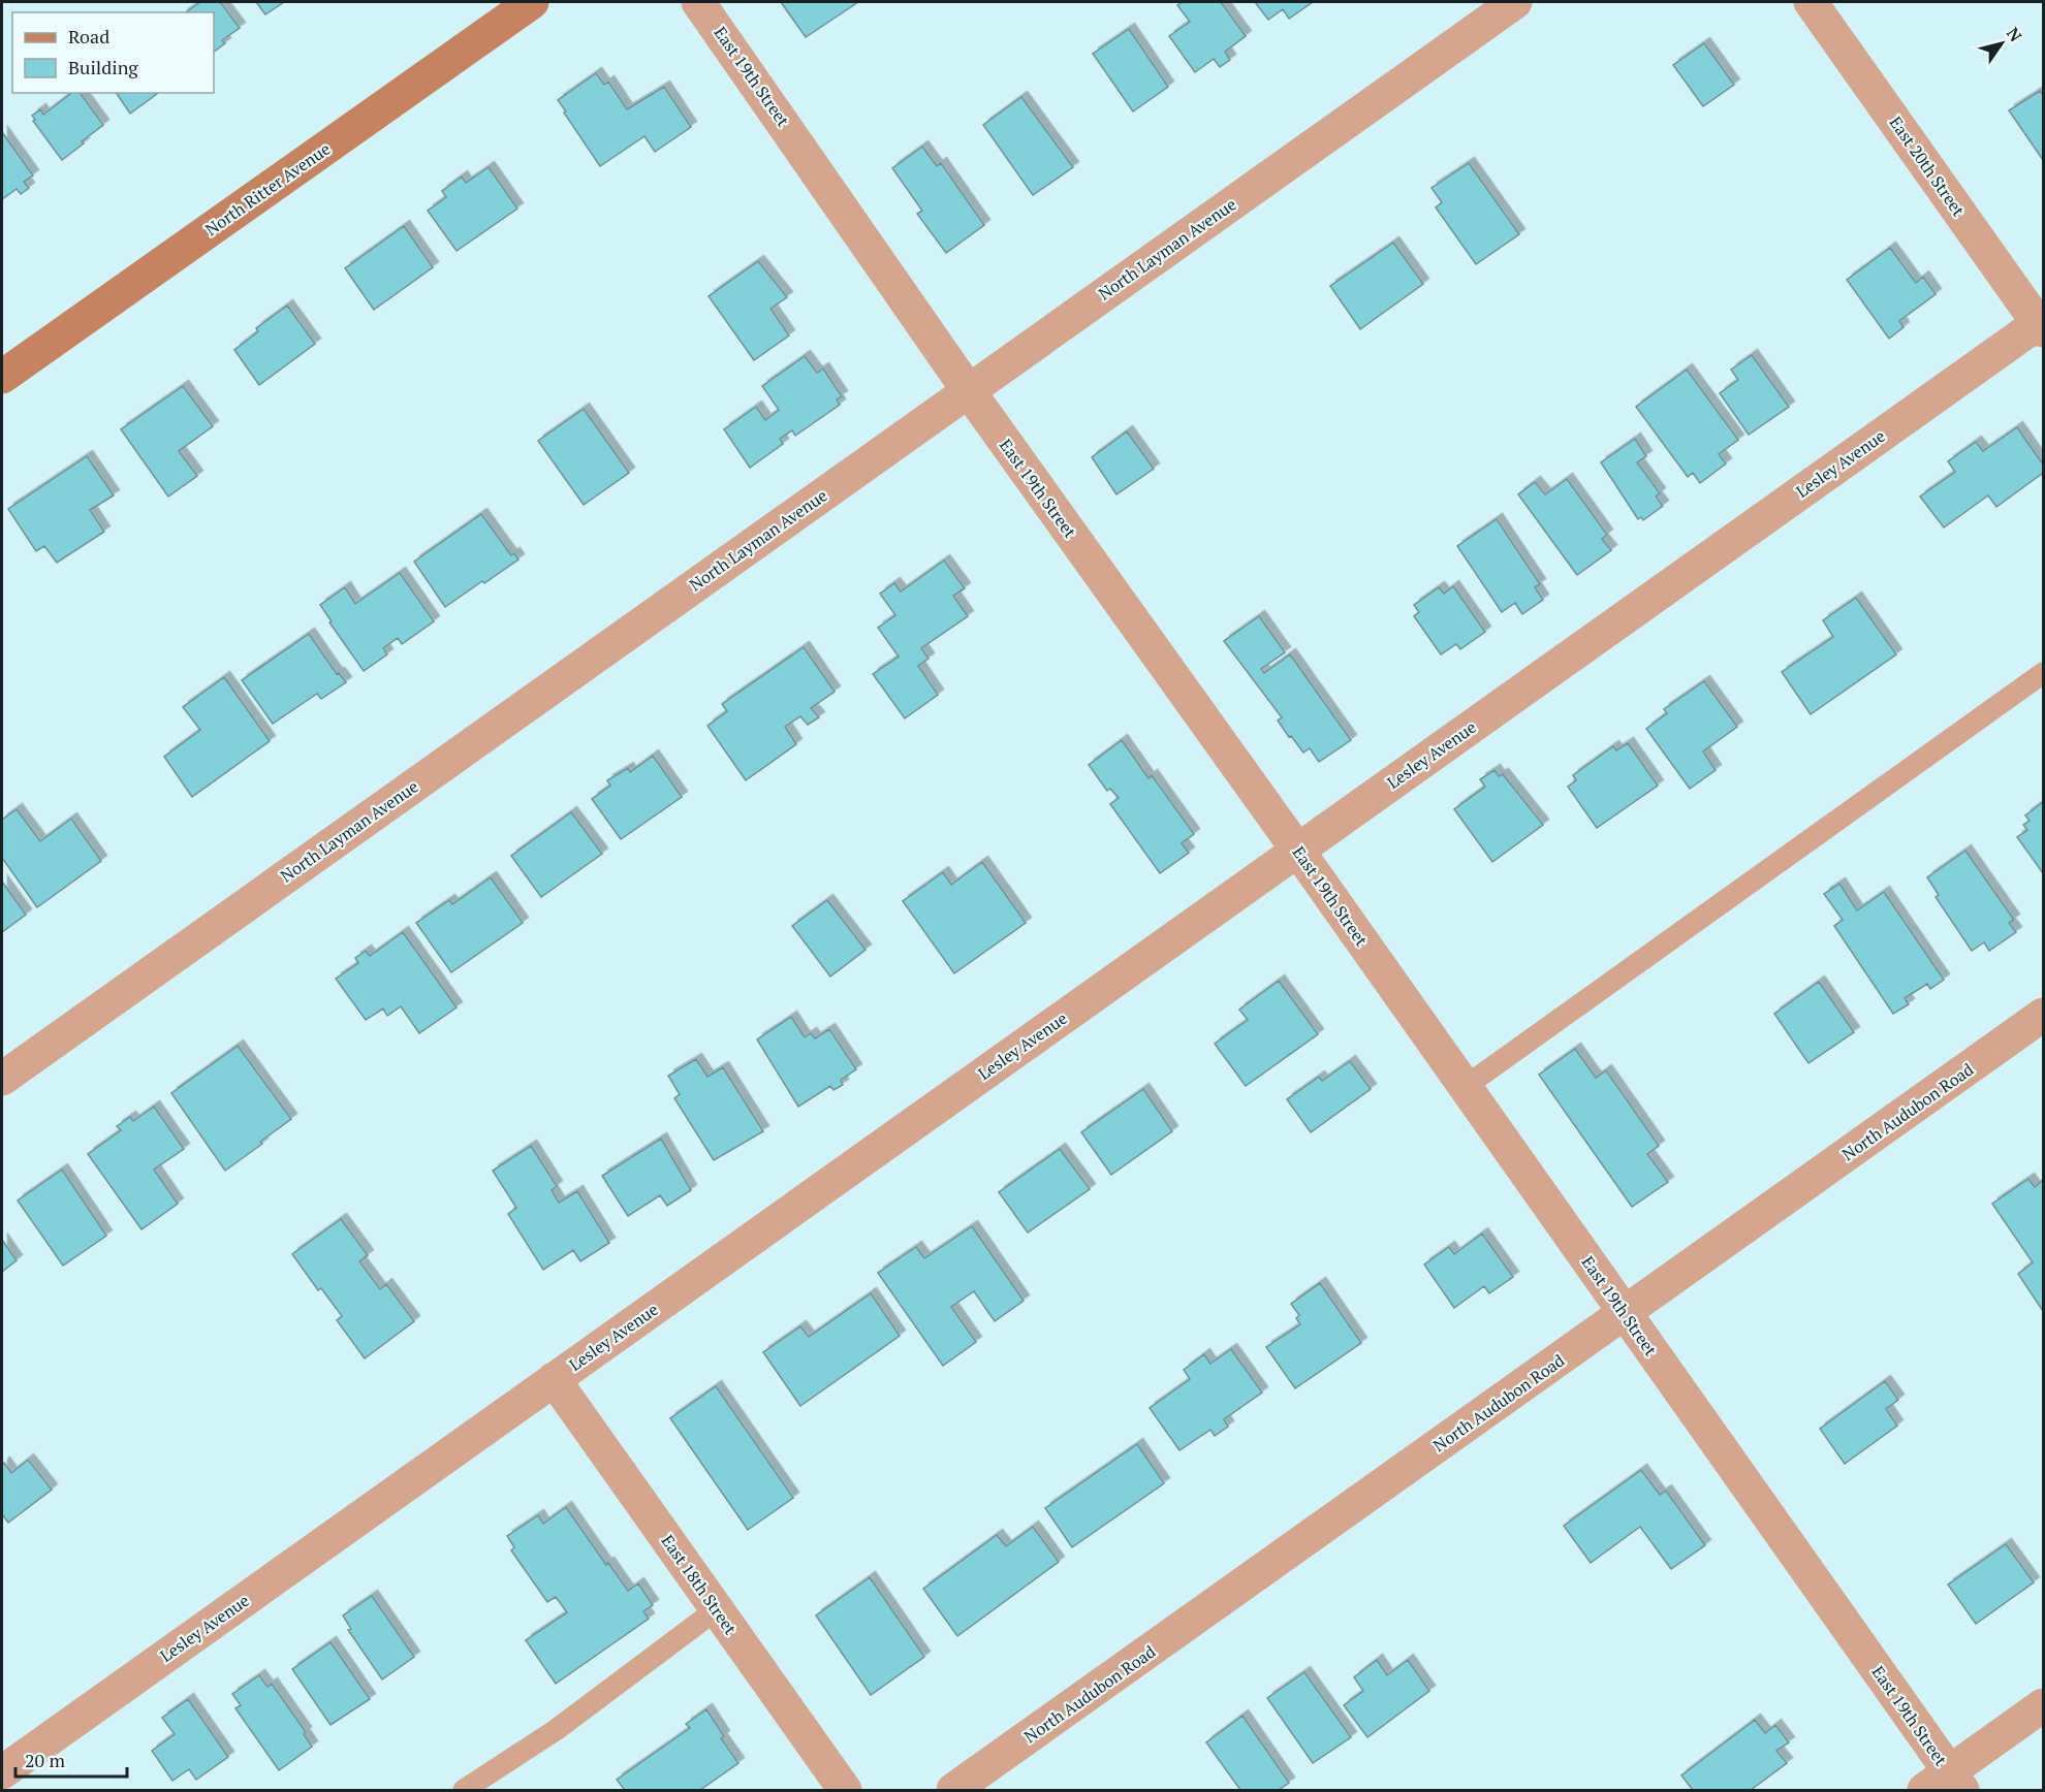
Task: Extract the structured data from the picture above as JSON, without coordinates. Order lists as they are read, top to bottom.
{
  "streets": {
    "street": [
      "East 19th Street",
      "East 20th Street",
      "North Ritter Avenue",
      "North Layman Avenue",
      "Lesley Avenue",
      "North Audubon Road",
      "East 18th Street"
    ]
  },
  "crossings": [
    ["East 19th Street", "North Layman Avenue"],
    ["East 19th Street", "Lesley Avenue"],
    ["East 19th Street", "North Audubon Road"],
    ["East 20th Street", "Lesley Avenue"],
    ["Lesley Avenue", "East 18th Street"]
  ],
  "legend": ["Road", "Building"],
  "scale_bar": "20 m",
  "north": "top right"
}
